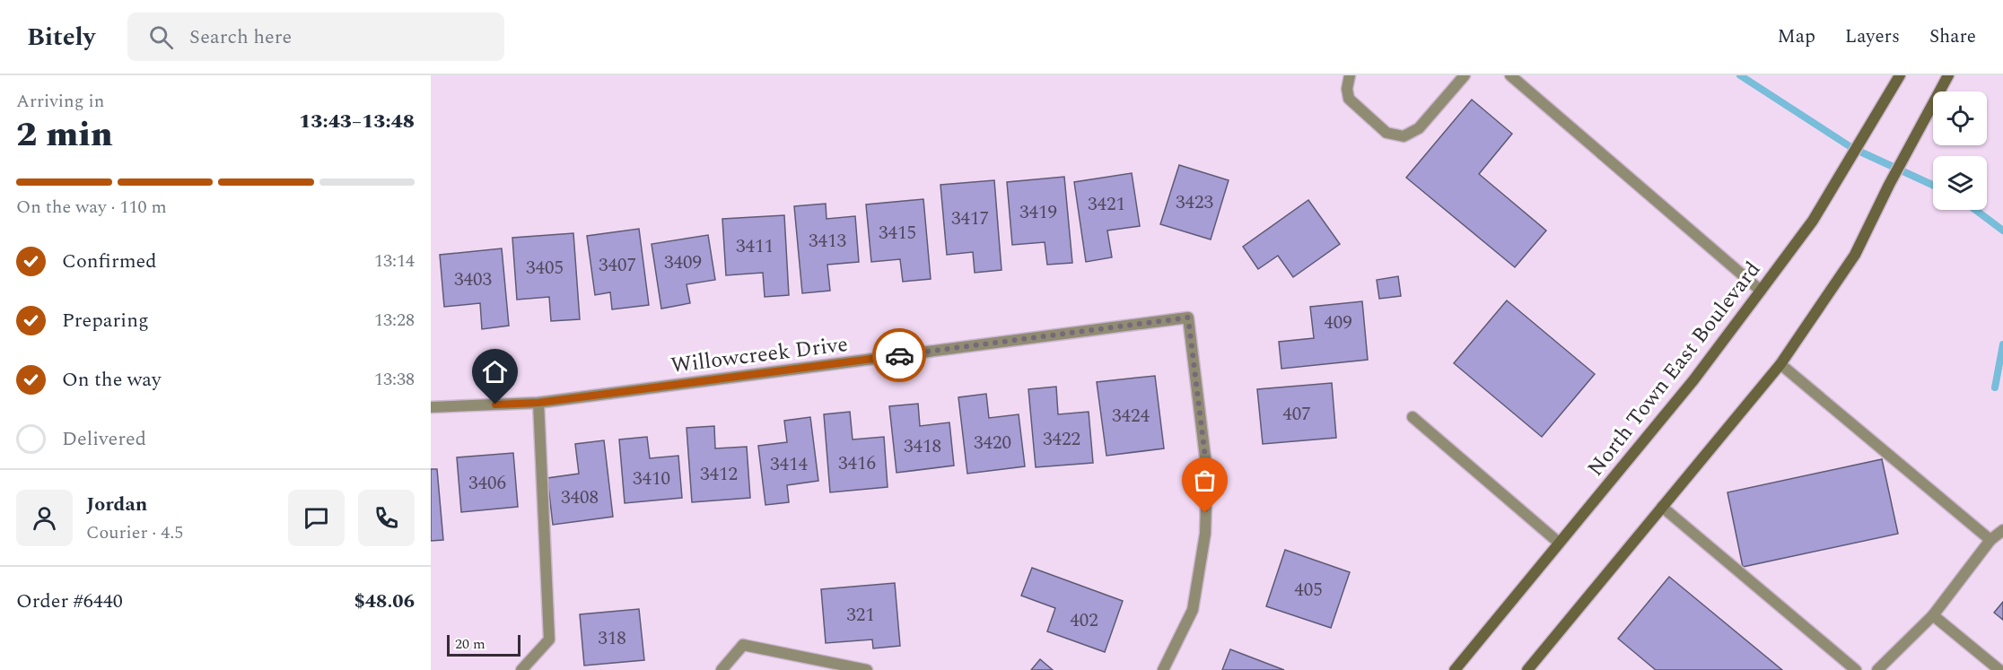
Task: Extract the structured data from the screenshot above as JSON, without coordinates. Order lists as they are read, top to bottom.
{
  "streets": {
    "main road": ["North Town East Boulevard"],
    "street": ["Willowcreek Drive"]
  },
  "house_numbers": [
    "3423",
    "3421",
    "3419",
    "3417",
    "3415",
    "3413",
    "3411",
    "3409",
    "3407",
    "3405",
    "3403",
    "409",
    "407",
    "3424",
    "3422",
    "3420",
    "3418",
    "3416",
    "3414",
    "3412",
    "3410",
    "3406",
    "3408",
    "405",
    "321",
    "402",
    "318"
  ],
  "scale_bar": "20 m",
  "page": {
    "header": "Bitely",
    "search": "Search here",
    "nav": ["Map", "Layers", "Share"],
    "heading": ["2 min", "Arriving in", "13:43–13:48"],
    "panel": [
      "Jordan",
      "Courier · 4.5",
      "Order #6440",
      "$48.06"
    ],
    "bar": "On the way · 110 m",
    "list": [
      ["Confirmed", "13:14"],
      ["Preparing", "13:28"],
      ["On the way", "13:38"],
      "Delivered"
    ],
    "scale": "20 m"
  }
}
